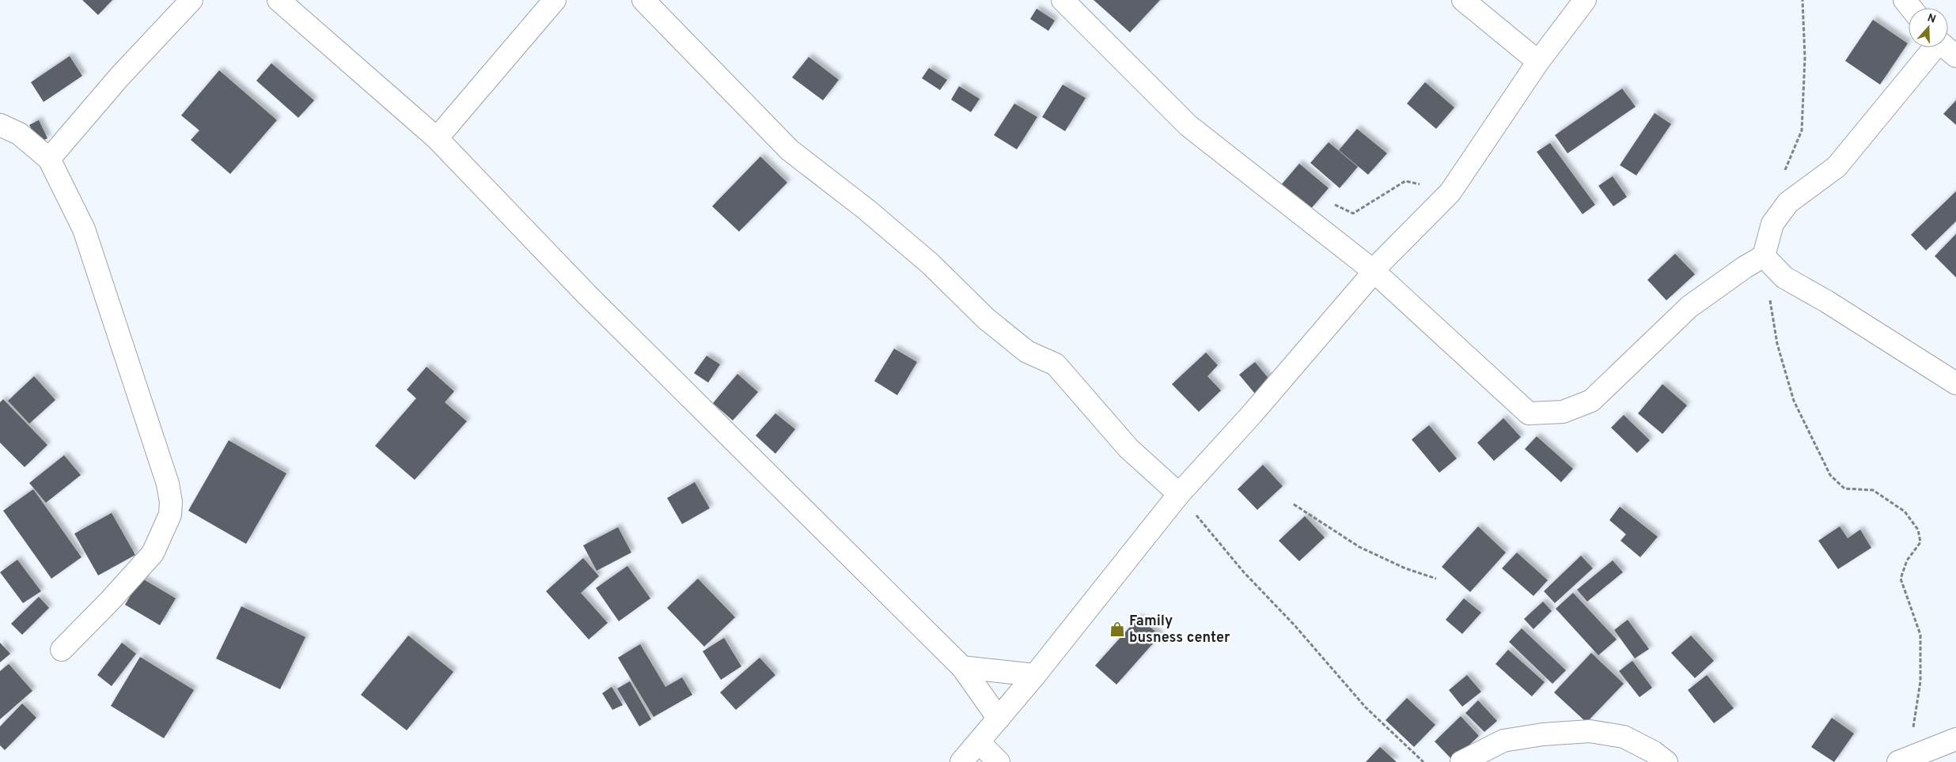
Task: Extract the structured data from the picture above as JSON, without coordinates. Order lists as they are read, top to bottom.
{
  "places": {
    "shop": ["Family busness center"]
  },
  "north": "top"
}
